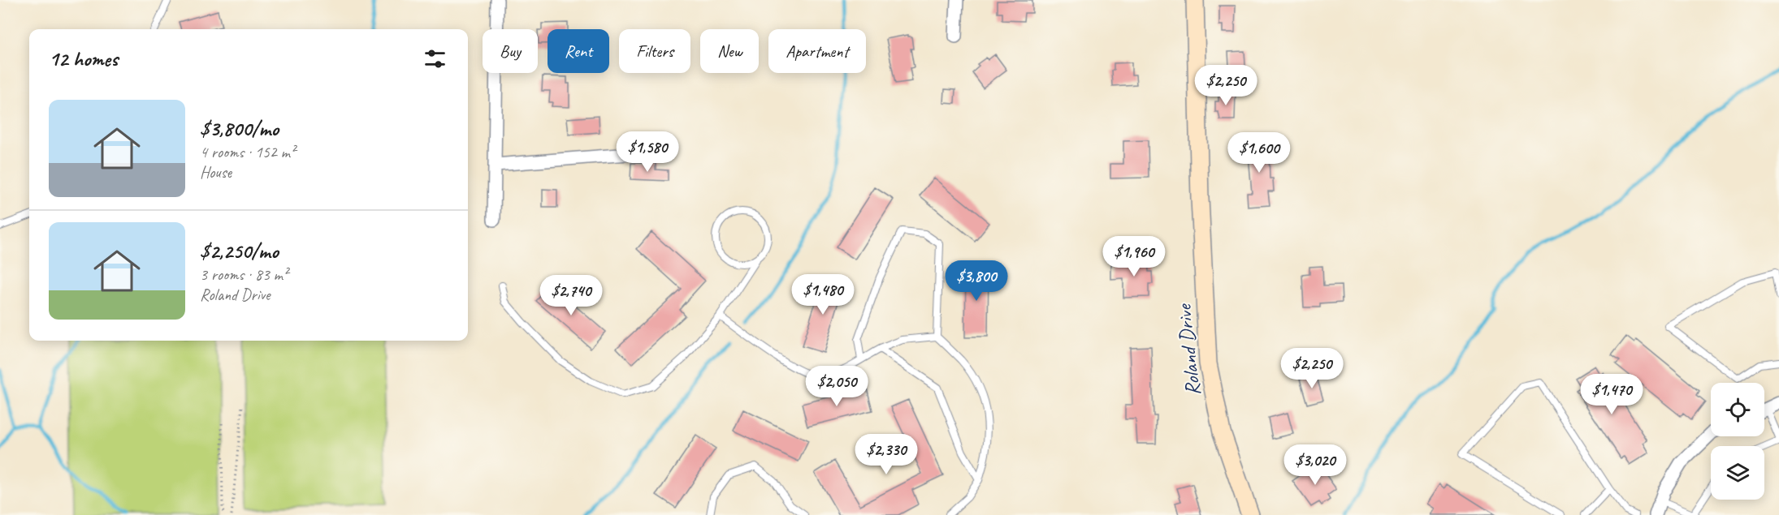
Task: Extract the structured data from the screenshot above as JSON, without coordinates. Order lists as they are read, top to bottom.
{
  "streets": {
    "street": ["Roland Drive"]
  },
  "page": {
    "chip": [
      "Buy",
      "Rent",
      "Filters",
      "New",
      "Apartment"
    ],
    "heading": "12 homes",
    "price": [
      "$2,250",
      "$1,580",
      "$1,600",
      "$1,960",
      "$3,800",
      "$1,480",
      "$2,740",
      "$2,250",
      "$2,050",
      "$1,470",
      "$2,330",
      "$3,020"
    ],
    "list": [
      {
        "name": "$3,800/mo",
        "note": "4 rooms · 152 m² · House"
      },
      {
        "name": "$2,250/mo",
        "note": "3 rooms · 83 m² · Roland Drive"
      }
    ]
  }
}
